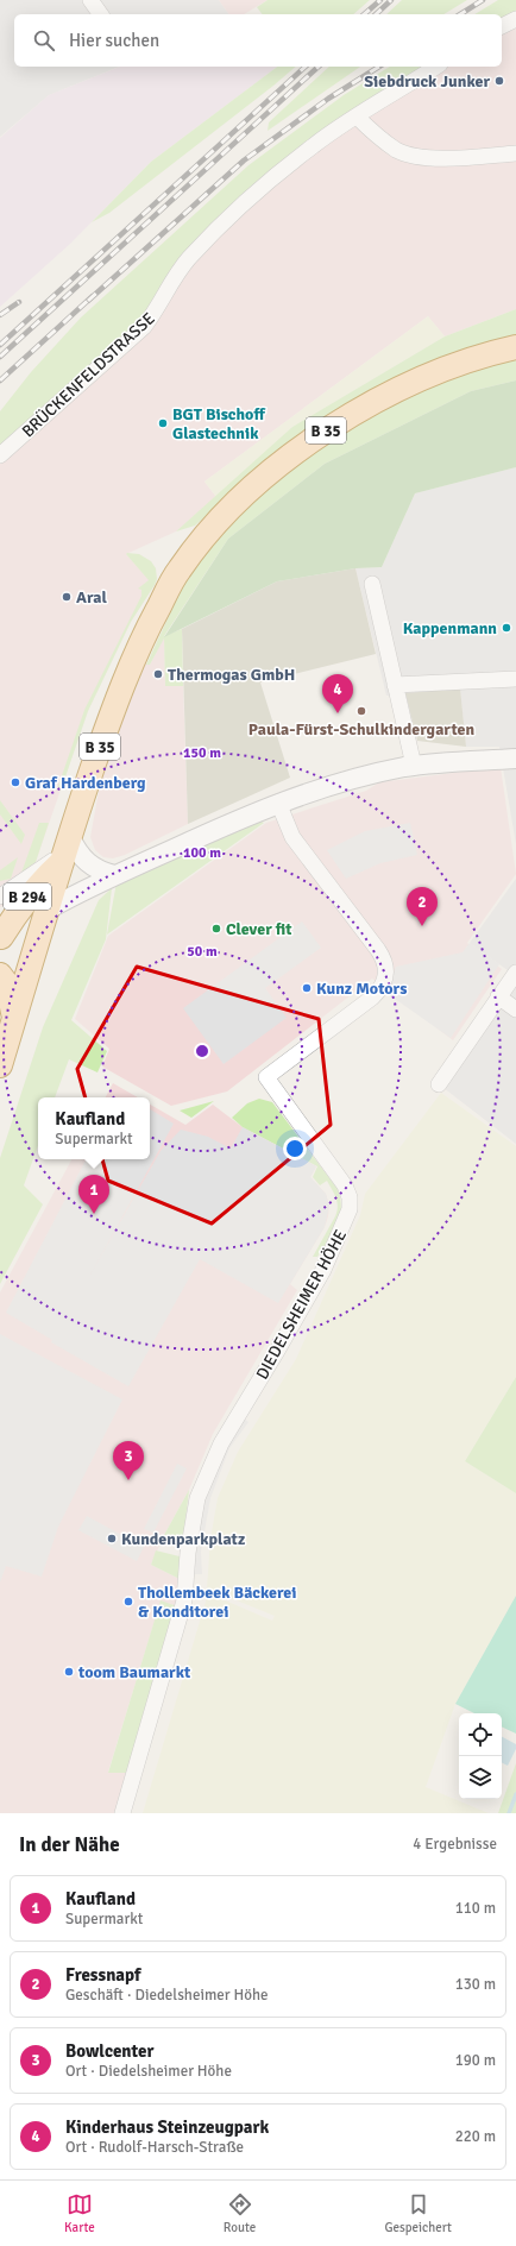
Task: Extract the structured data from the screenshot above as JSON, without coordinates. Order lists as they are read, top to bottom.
{
  "streets": {
    "main road": ["B 35", "B 294"],
    "street": ["BRÜCKENFELDSTRASSE", "DIEDELSHEIMER HÖHE"]
  },
  "crossings": [
    ["B 35", "B 294"]
  ],
  "places": [
    "Siebdruck Junker",
    "BGT Bischoff Glastechnik",
    "Aral",
    "Kappenmann",
    "Thermogas GmbH",
    "Paula-Fürst-Schulkindergarten",
    "Graf Hardenberg",
    "Clever fit",
    "Kunz Motors",
    "Kundenparkplatz",
    "Thollembeek Bäckerei & Konditorei",
    "toom Baumarkt"
  ],
  "page": {
    "search": "Hier suchen",
    "pins": [
      "4",
      "2",
      "1",
      "3"
    ],
    "popup": ["Kaufland", "Supermarkt"],
    "heading": ["In der Nähe", "4 Ergebnisse"],
    "list": [
      {
        "mark": "1",
        "name": "Kaufland",
        "note": "Supermarkt",
        "value": "110 m"
      },
      {
        "mark": "2",
        "name": "Fressnapf",
        "note": "Geschäft · Diedelsheimer Höhe",
        "value": "130 m"
      },
      {
        "mark": "3",
        "name": "Bowlcenter",
        "note": "Ort · Diedelsheimer Höhe",
        "value": "190 m"
      },
      {
        "mark": "4",
        "name": "Kinderhaus Steinzeugpark",
        "note": "Ort · Rudolf-Harsch-Straße",
        "value": "220 m"
      }
    ],
    "nav": ["Karte", "Route", "Gespeichert"]
  },
  "rings": ["150 m", "100 m", "50 m"]
}
